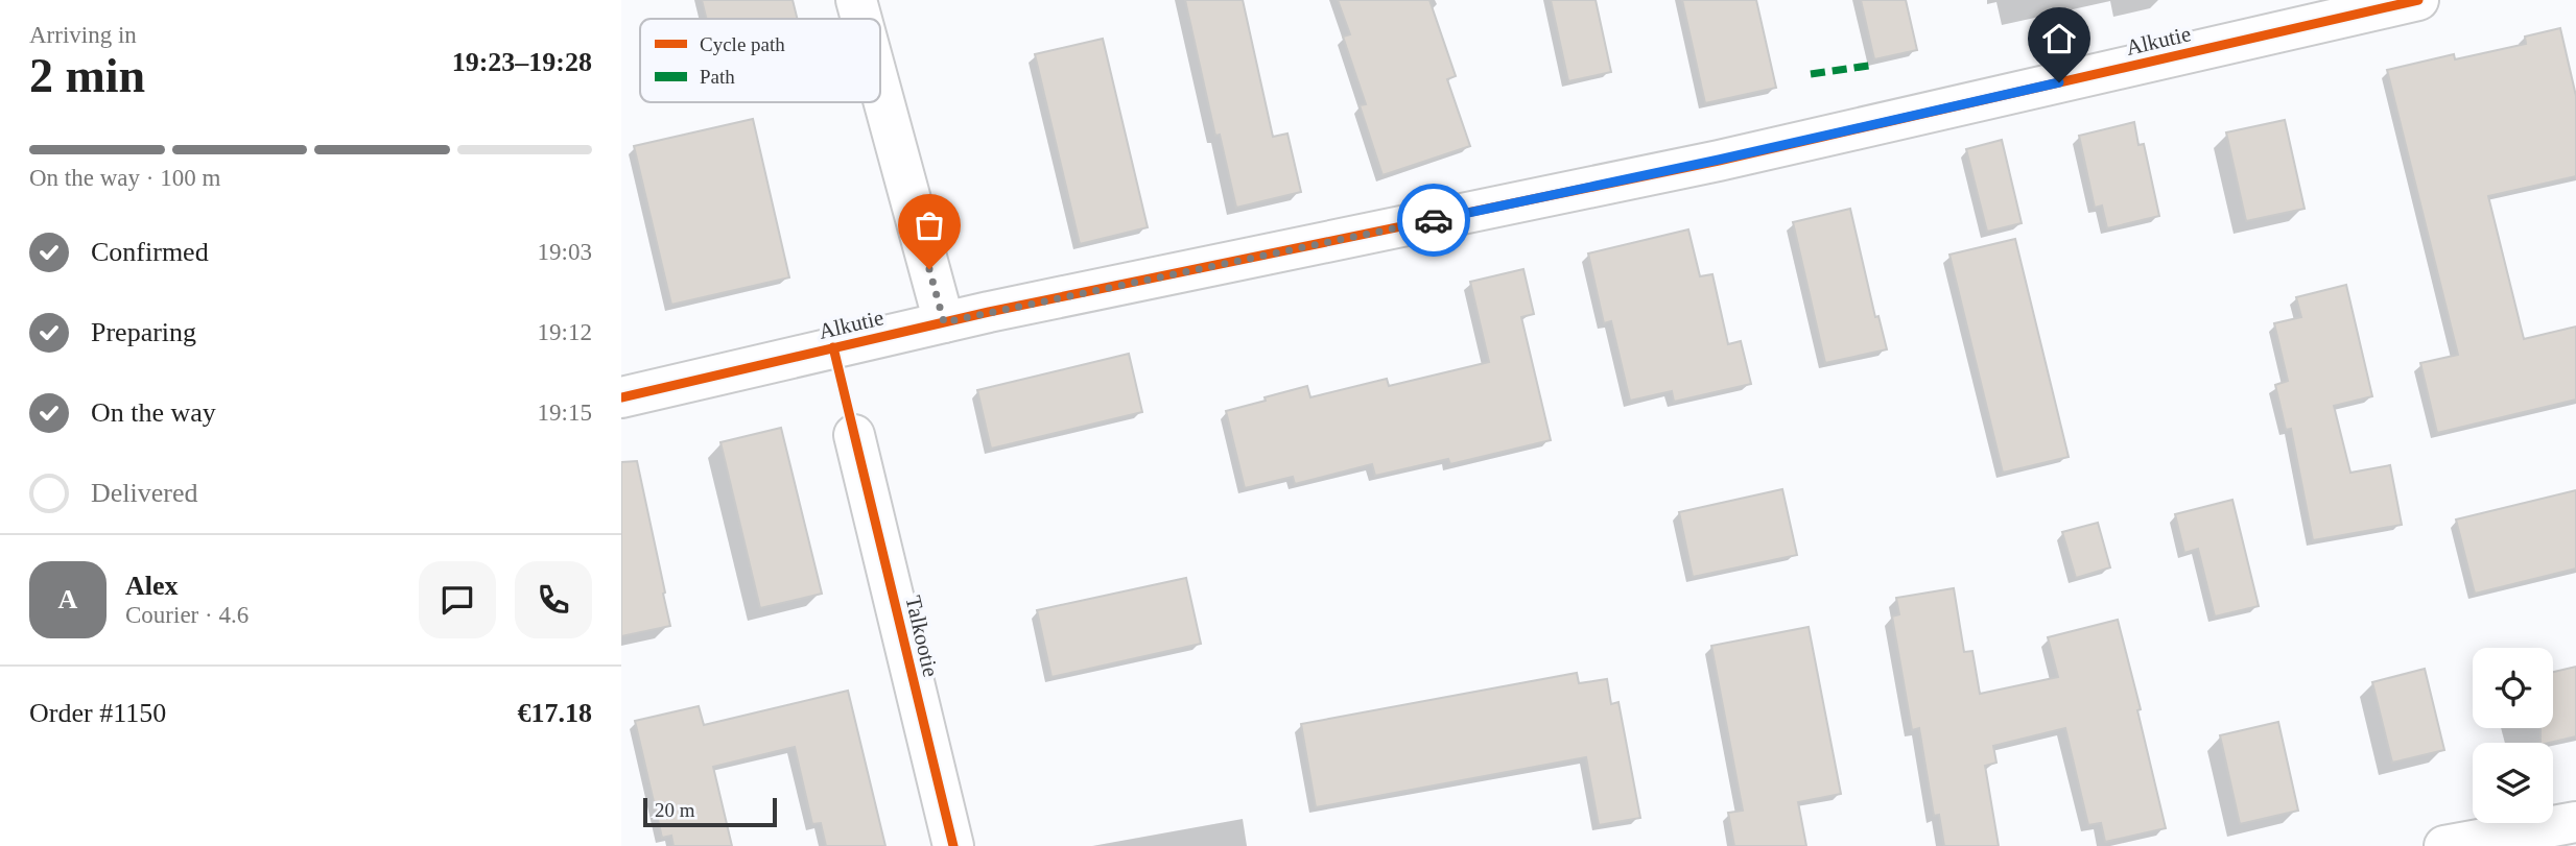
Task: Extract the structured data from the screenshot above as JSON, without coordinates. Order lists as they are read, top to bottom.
{
  "streets": {
    "street": ["Alkutie", "Talkootie"]
  },
  "legend": ["Cycle path", "Path"],
  "scale_bar": "20 m",
  "page": {
    "heading": ["2 min", "Arriving in", "19:23–19:28"],
    "panel": [
      "Alex",
      "Courier · 4.6",
      "Order #1150",
      "€17.18"
    ],
    "bar": "On the way · 100 m",
    "list": [
      ["Confirmed", "19:03"],
      ["Preparing", "19:12"],
      ["On the way", "19:15"],
      "Delivered"
    ],
    "round": "A",
    "scale": "20 m"
  }
}
